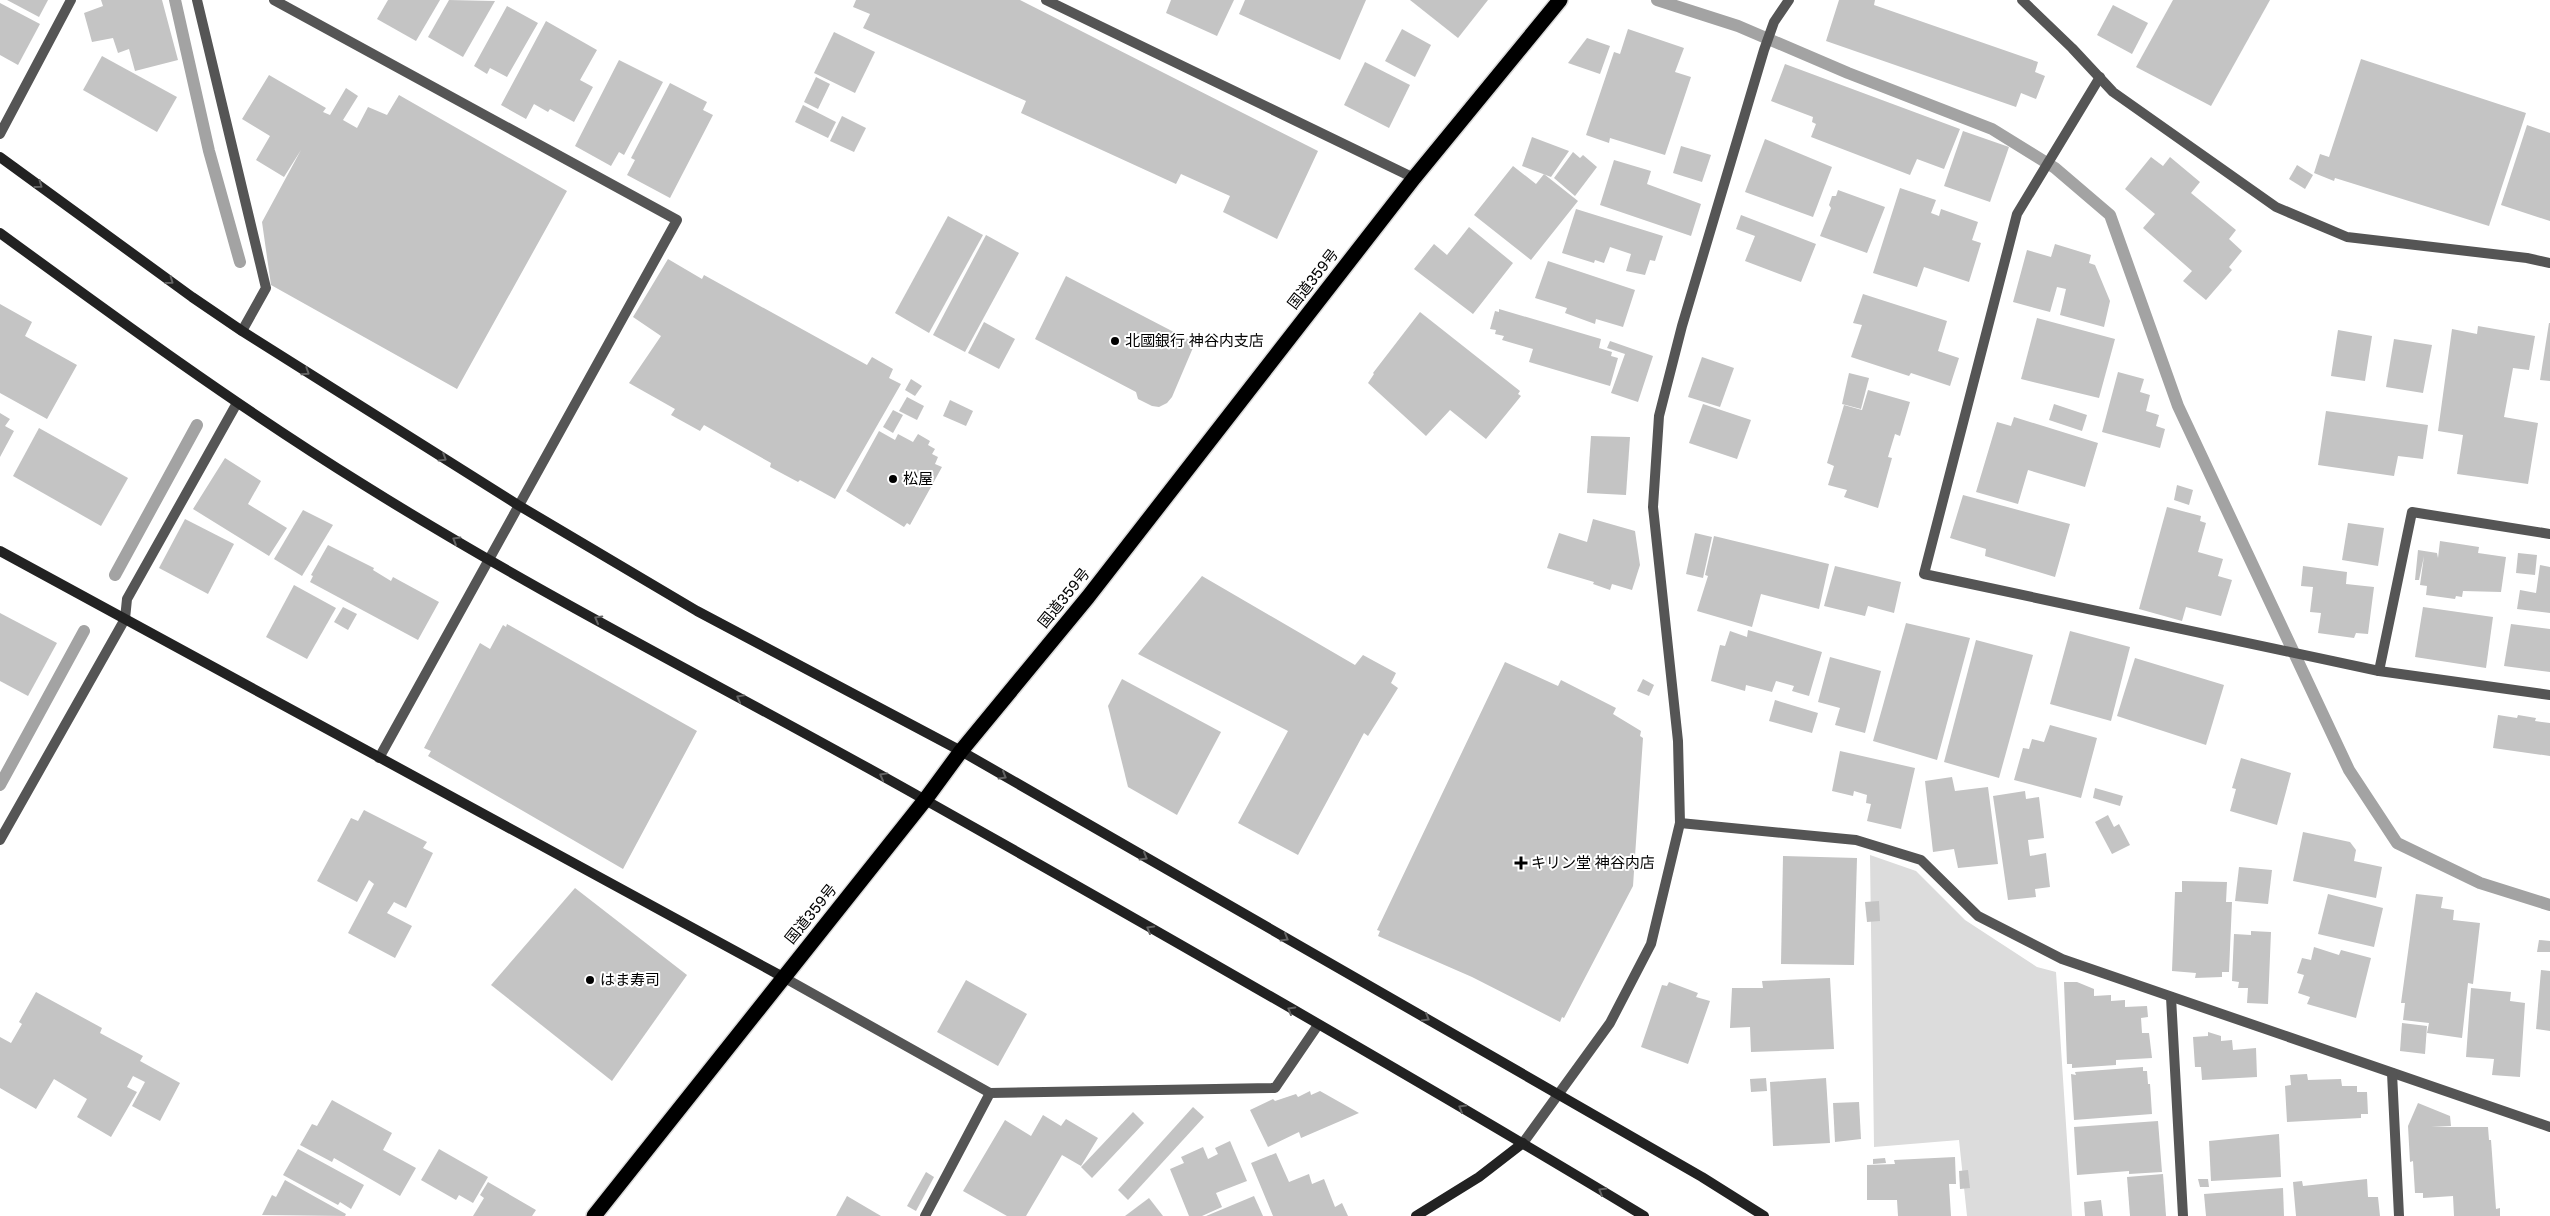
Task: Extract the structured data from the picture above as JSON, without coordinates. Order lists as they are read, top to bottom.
{
  "streets": {
    "highway": ["国道359号"]
  },
  "places": {
    "other": ["北國銀行 神谷内支店", "松屋", "はま寿司"],
    "health": ["キリン堂 神谷内店"]
  }
}
